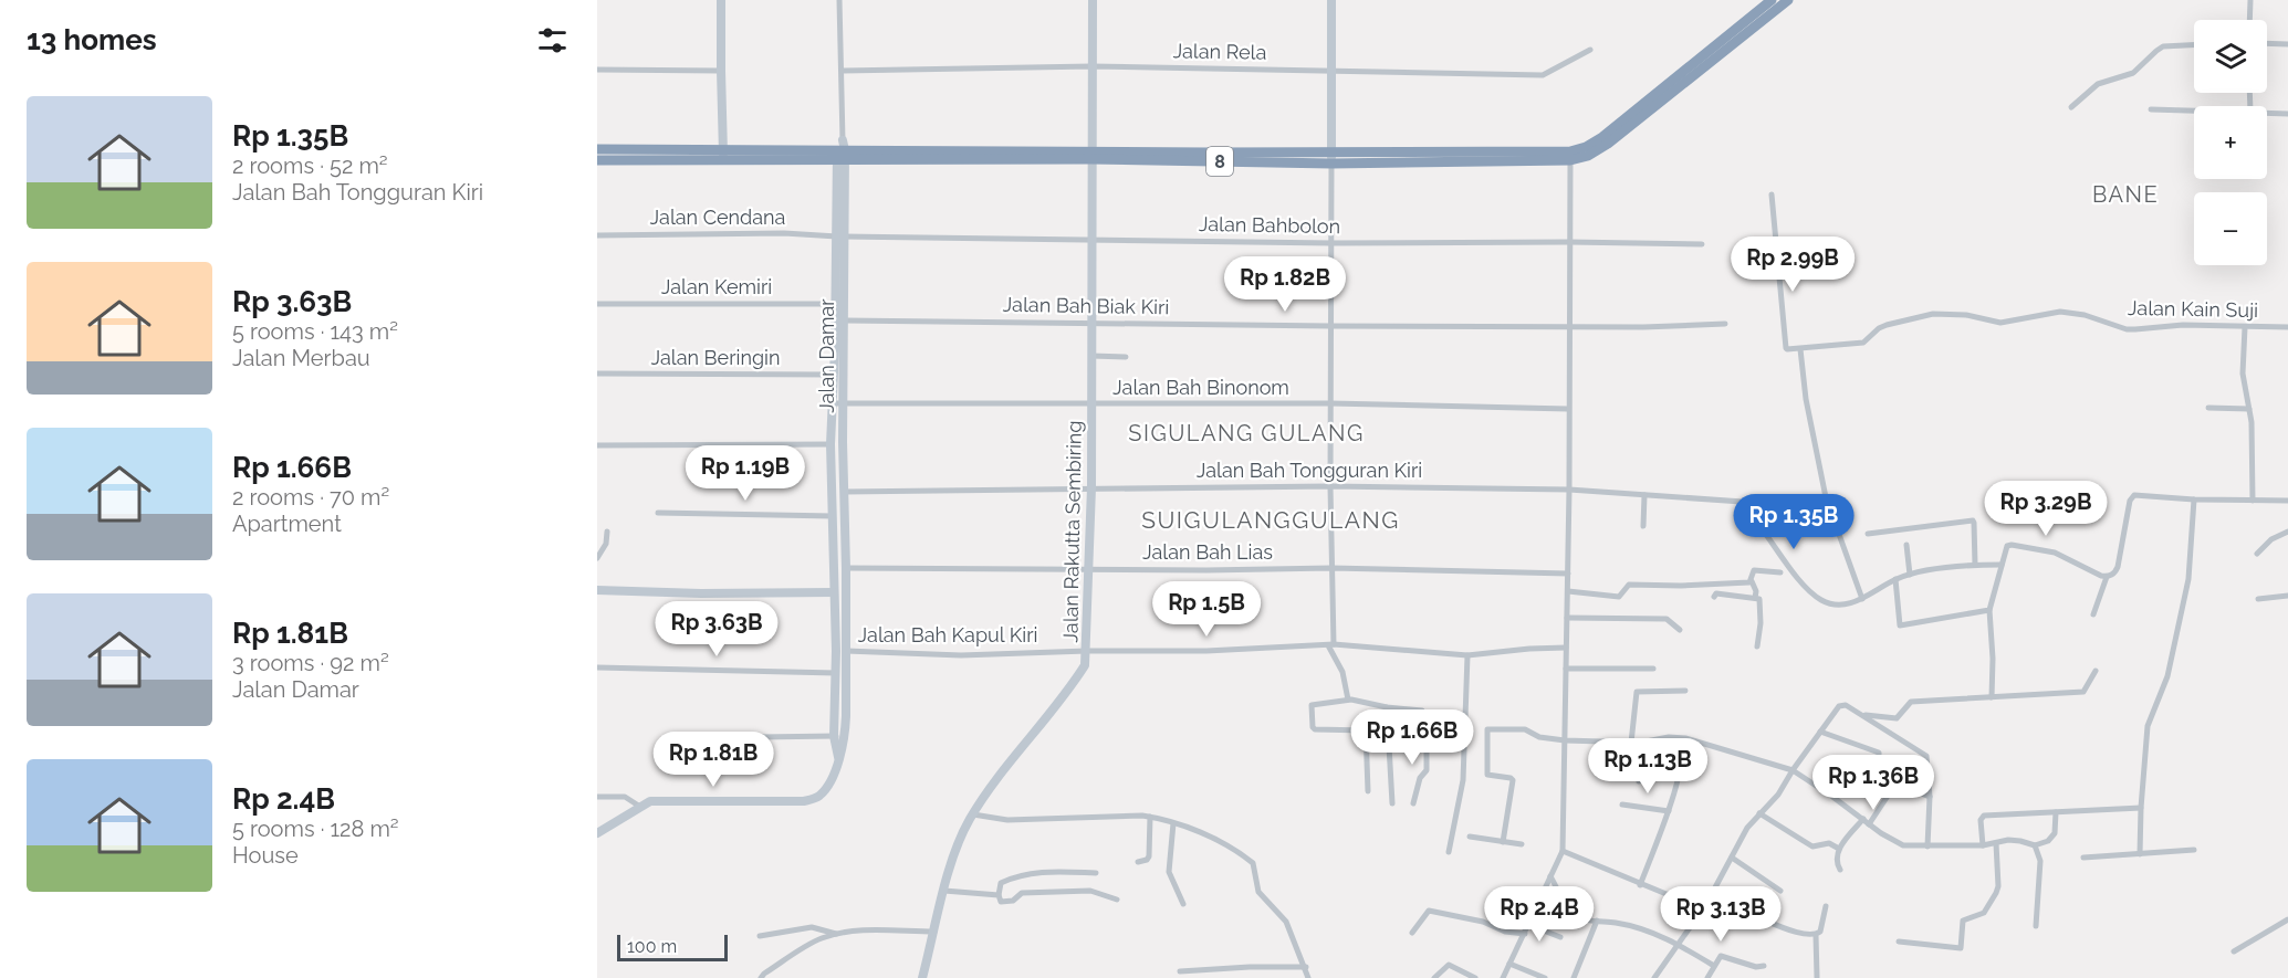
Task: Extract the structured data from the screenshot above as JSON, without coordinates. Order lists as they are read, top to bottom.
{
  "streets": {
    "highway": ["8"],
    "street": [
      "Jalan Rela",
      "Jalan Cendana",
      "Jalan Bahbolon",
      "Jalan Kemiri",
      "Jalan Bah Biak Kiri",
      "Jalan Kain Suji",
      "Jalan Damar",
      "Jalan Beringin",
      "Jalan Bah Binonom",
      "Jalan Bah Tongguran Kiri",
      "Jalan Rakutta Sembiring",
      "Jalan Bah Lias",
      "Jalan Bah Kapul Kiri"
    ]
  },
  "crossings": [
    ["Jalan Rela", "Jalan Rakutta Sembiring"],
    ["8", "Jalan Damar"],
    ["8", "Jalan Rakutta Sembiring"],
    ["Jalan Cendana", "Jalan Bahbolon"],
    ["Jalan Cendana", "Jalan Damar"],
    ["Jalan Bahbolon", "Jalan Damar"],
    ["Jalan Bahbolon", "Jalan Rakutta Sembiring"],
    ["Jalan Kemiri", "Jalan Damar"],
    ["Jalan Bah Biak Kiri", "Jalan Damar"],
    ["Jalan Bah Biak Kiri", "Jalan Rakutta Sembiring"],
    ["Jalan Damar", "Jalan Beringin"],
    ["Jalan Damar", "Jalan Bah Binonom"],
    ["Jalan Damar", "Jalan Bah Tongguran Kiri"],
    ["Jalan Damar", "Jalan Bah Lias"],
    ["Jalan Damar", "Jalan Bah Kapul Kiri"],
    ["Jalan Bah Binonom", "Jalan Rakutta Sembiring"],
    ["Jalan Bah Tongguran Kiri", "Jalan Rakutta Sembiring"],
    ["Jalan Rakutta Sembiring", "Jalan Bah Lias"],
    ["Jalan Rakutta Sembiring", "Jalan Bah Kapul Kiri"]
  ],
  "districts": ["BANE", "SIGULANG GULANG", "SUIGULANGGULANG"],
  "scale_bar": "100 m",
  "page": {
    "heading": "13 homes",
    "map_buttons": ["+", "−"],
    "list": [
      {
        "name": "Rp 1.35B",
        "note": "2 rooms · 52 m² · Jalan Bah Tongguran Kiri"
      },
      {
        "name": "Rp 3.63B",
        "note": "5 rooms · 143 m² · Jalan Merbau"
      },
      {
        "name": "Rp 1.66B",
        "note": "2 rooms · 70 m² · Apartment"
      },
      {
        "name": "Rp 1.81B",
        "note": "3 rooms · 92 m² · Jalan Damar"
      },
      {
        "name": "Rp 2.4B",
        "note": "5 rooms · 128 m² · House"
      }
    ],
    "price": [
      "Rp 2.99B",
      "Rp 1.82B",
      "Rp 1.19B",
      "Rp 3.29B",
      "Rp 1.35B",
      "Rp 1.5B",
      "Rp 3.63B",
      "Rp 1.66B",
      "Rp 1.81B",
      "Rp 1.13B",
      "Rp 1.36B",
      "Rp 2.4B",
      "Rp 3.13B"
    ],
    "scale": "100 m"
  }
}
